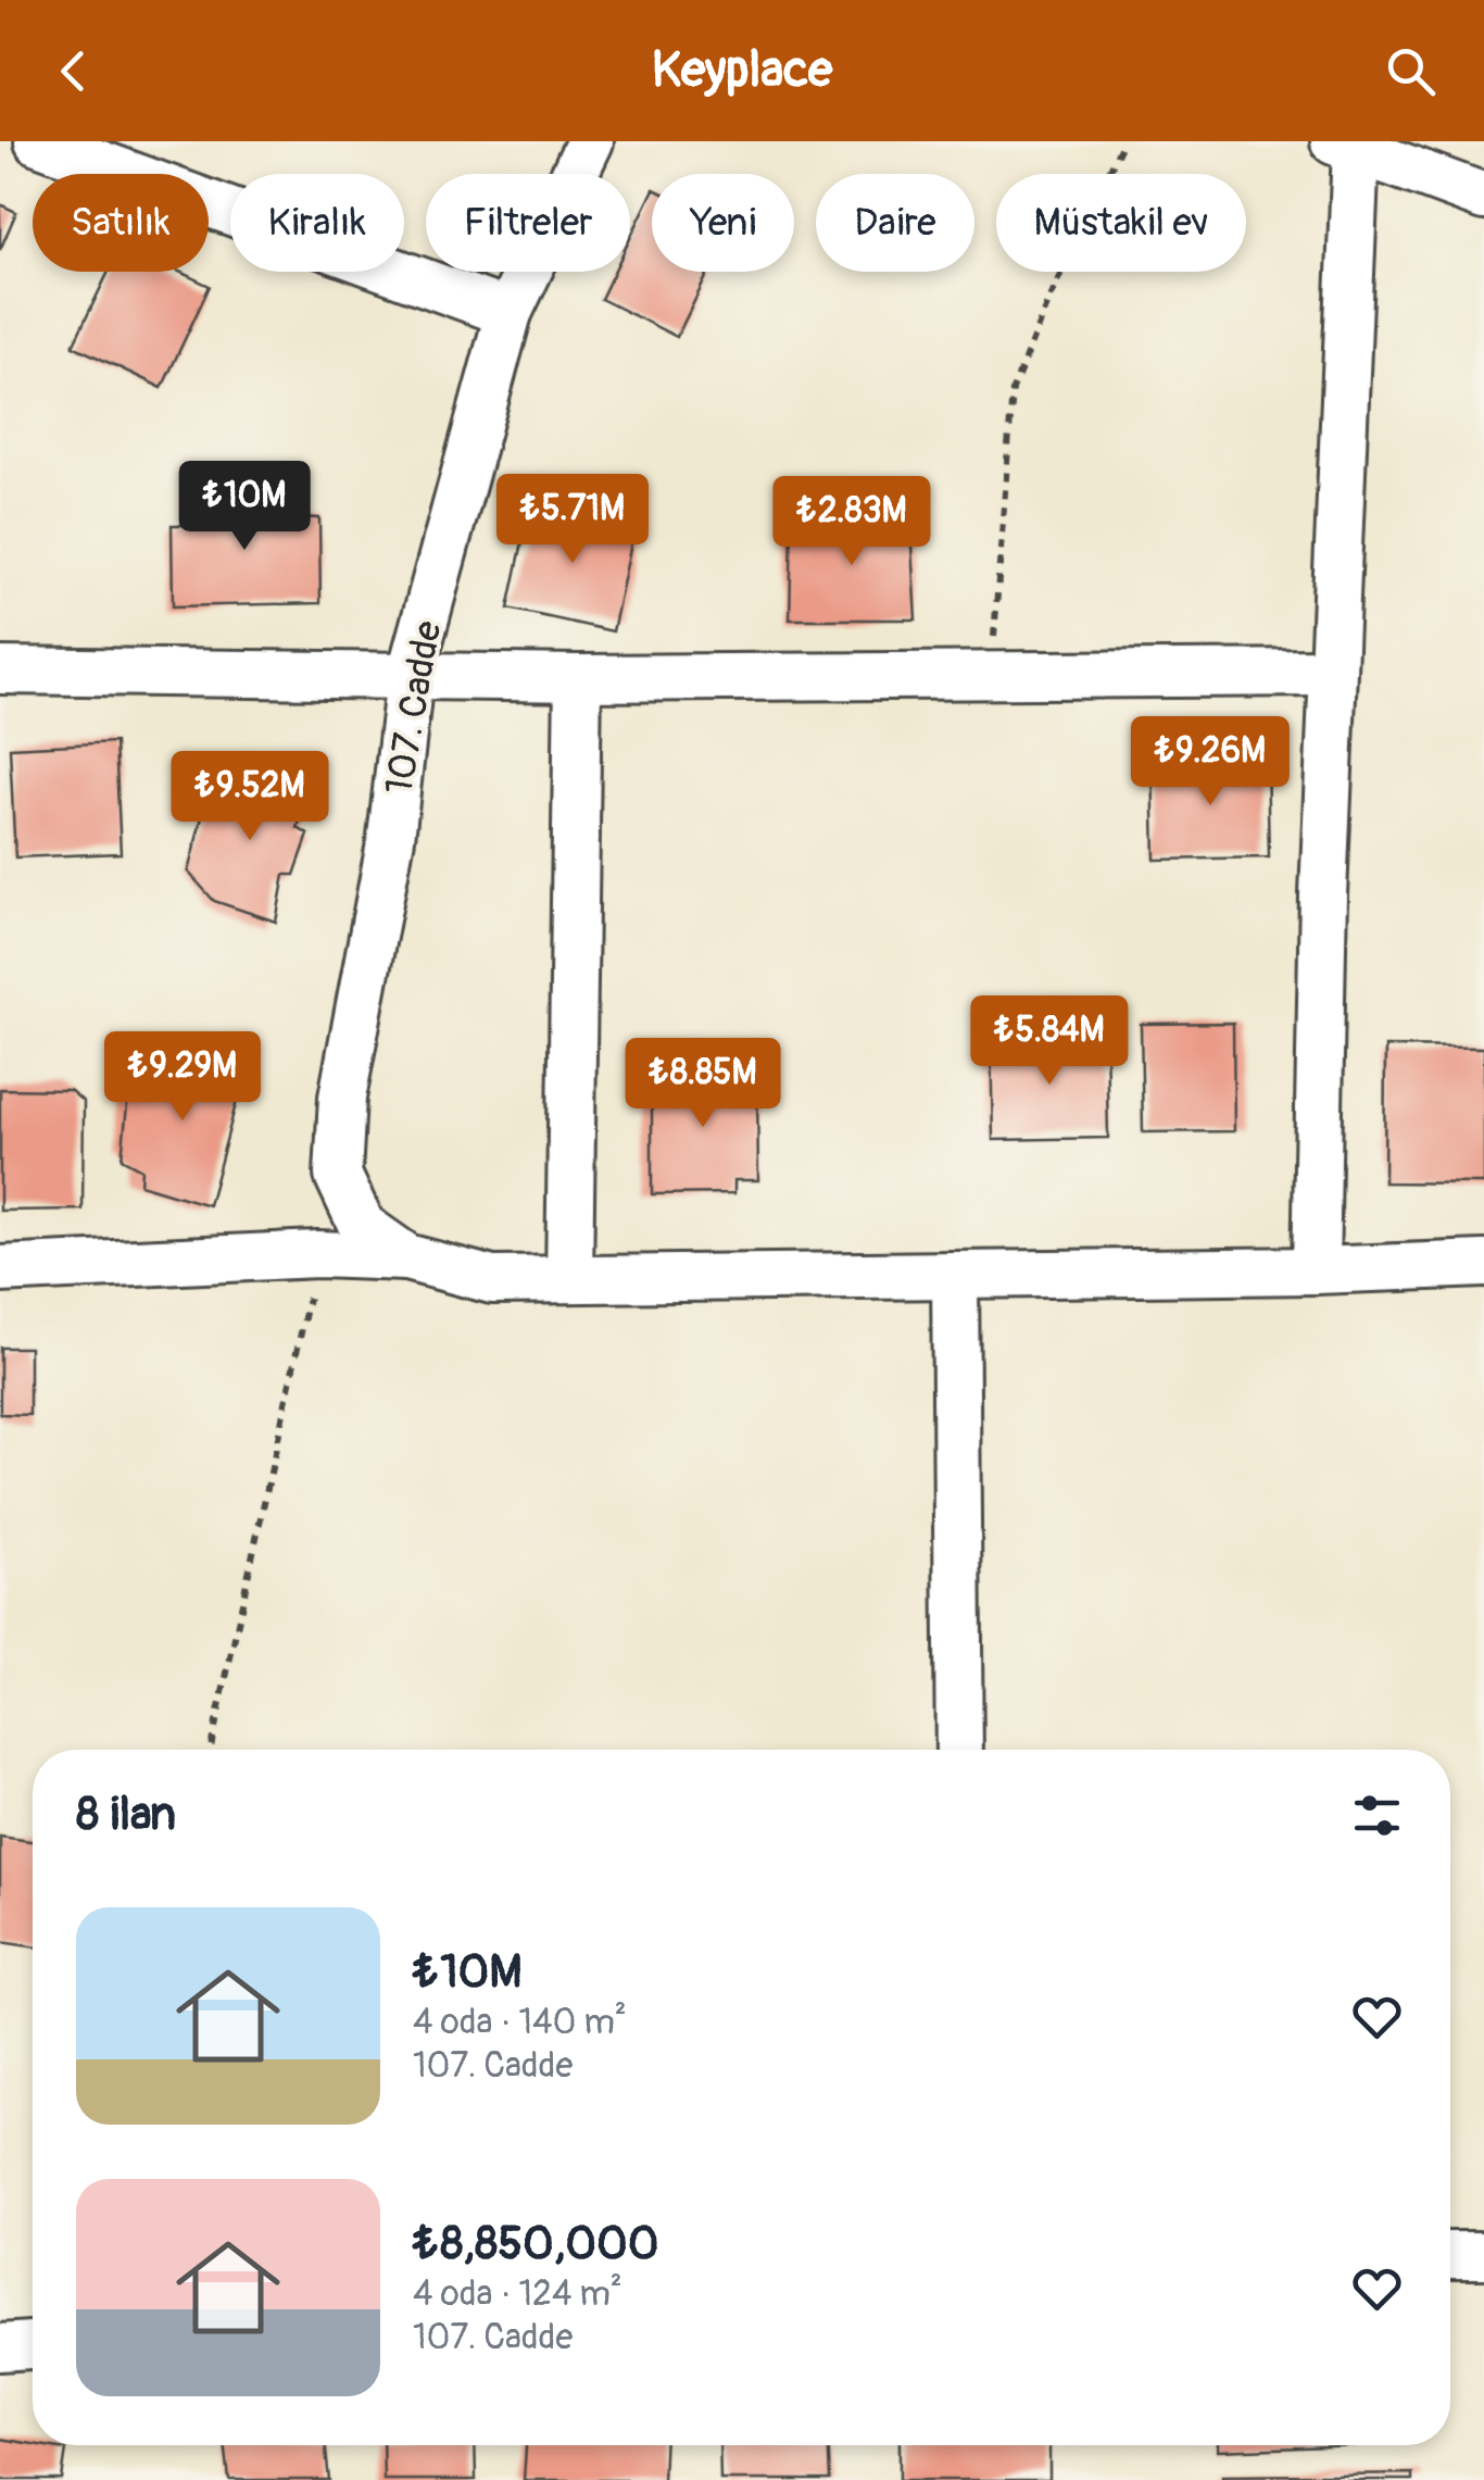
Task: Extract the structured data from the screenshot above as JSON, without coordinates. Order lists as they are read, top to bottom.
{
  "streets": {
    "street": ["107. Cadde"]
  },
  "page": {
    "header": "Keyplace",
    "chip": [
      "Satılık",
      "Kiralık",
      "Filtreler",
      "Yeni",
      "Daire",
      "Müstakil ev"
    ],
    "price": [
      "₺10M",
      "₺5.71M",
      "₺2.83M",
      "₺9.26M",
      "₺9.52M",
      "₺5.84M",
      "₺9.29M",
      "₺8.85M"
    ],
    "heading": "8 ilan",
    "list": [
      {
        "name": "₺10M",
        "note": "4 oda · 140 m² · 107. Cadde"
      },
      {
        "name": "₺8,850,000",
        "note": "4 oda · 124 m² · 107. Cadde"
      }
    ]
  }
}
